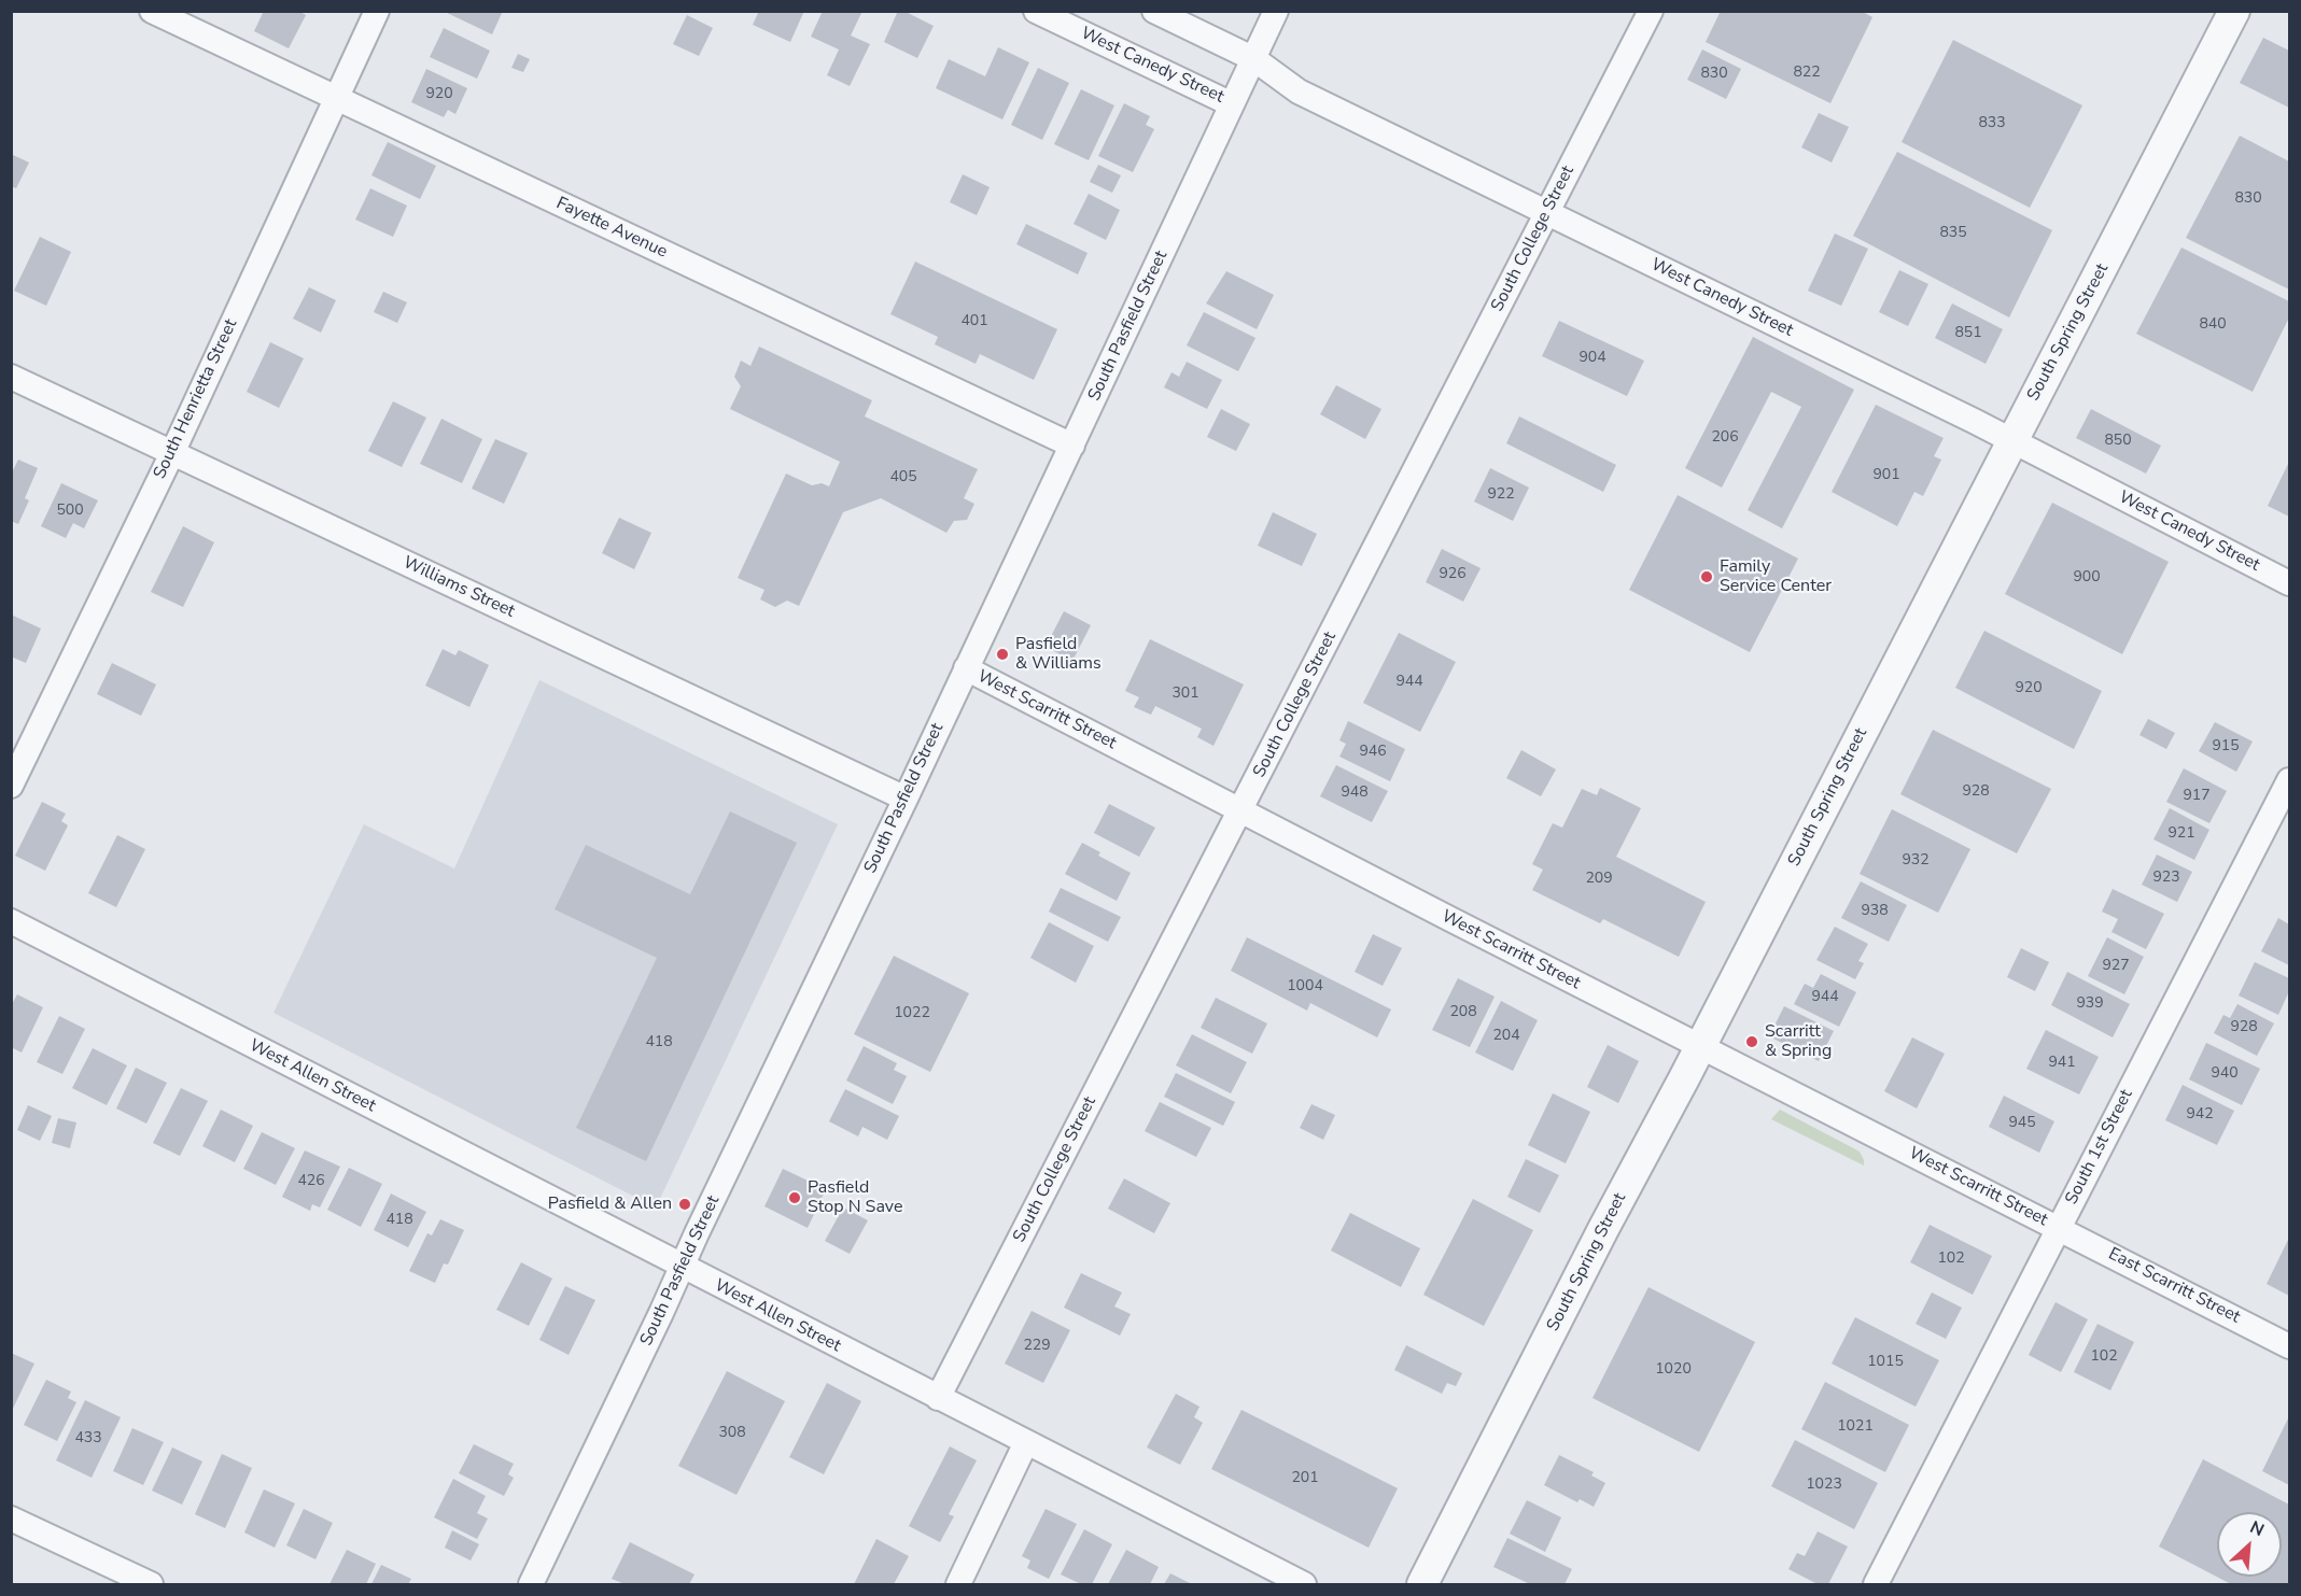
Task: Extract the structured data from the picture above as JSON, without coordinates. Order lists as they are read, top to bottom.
{
  "streets": {
    "street": [
      "West Canedy Street",
      "Fayette Avenue",
      "South College Street",
      "South Pasfield Street",
      "South Spring Street",
      "South Henrietta Street",
      "Williams Street",
      "West Scarritt Street",
      "West Allen Street",
      "South 1st Street",
      "East Scarritt Street"
    ]
  },
  "crossings": [
    ["West Canedy Street", "South College Street"],
    ["West Canedy Street", "South Pasfield Street"],
    ["West Canedy Street", "South Spring Street"],
    ["Fayette Avenue", "South Pasfield Street"],
    ["Fayette Avenue", "South Henrietta Street"],
    ["South College Street", "West Scarritt Street"],
    ["South College Street", "West Allen Street"],
    ["South Pasfield Street", "Williams Street"],
    ["South Pasfield Street", "West Scarritt Street"],
    ["South Pasfield Street", "West Allen Street"],
    ["South Spring Street", "West Scarritt Street"],
    ["South Henrietta Street", "Williams Street"],
    ["West Scarritt Street", "South 1st Street"],
    ["West Scarritt Street", "East Scarritt Street"],
    ["South 1st Street", "East Scarritt Street"]
  ],
  "places": [
    "Family Service Center",
    "Pasfield & Williams",
    "Scarritt & Spring",
    "Pasfield Stop N Save",
    "Pasfield & Allen"
  ],
  "house_numbers": [
    "822",
    "830",
    "920",
    "833",
    "830",
    "835",
    "401",
    "840",
    "851",
    "904",
    "206",
    "850",
    "901",
    "405",
    "922",
    "500",
    "926",
    "900",
    "944",
    "920",
    "301",
    "915",
    "946",
    "928",
    "948",
    "917",
    "921",
    "932",
    "923",
    "209",
    "938",
    "927",
    "1004",
    "944",
    "939",
    "208",
    "1022",
    "928",
    "204",
    "418",
    "941",
    "940",
    "942",
    "945",
    "426",
    "418",
    "102",
    "229",
    "102",
    "1015",
    "1020",
    "1021",
    "308",
    "433",
    "201",
    "1023"
  ],
  "north": "top right"
}
